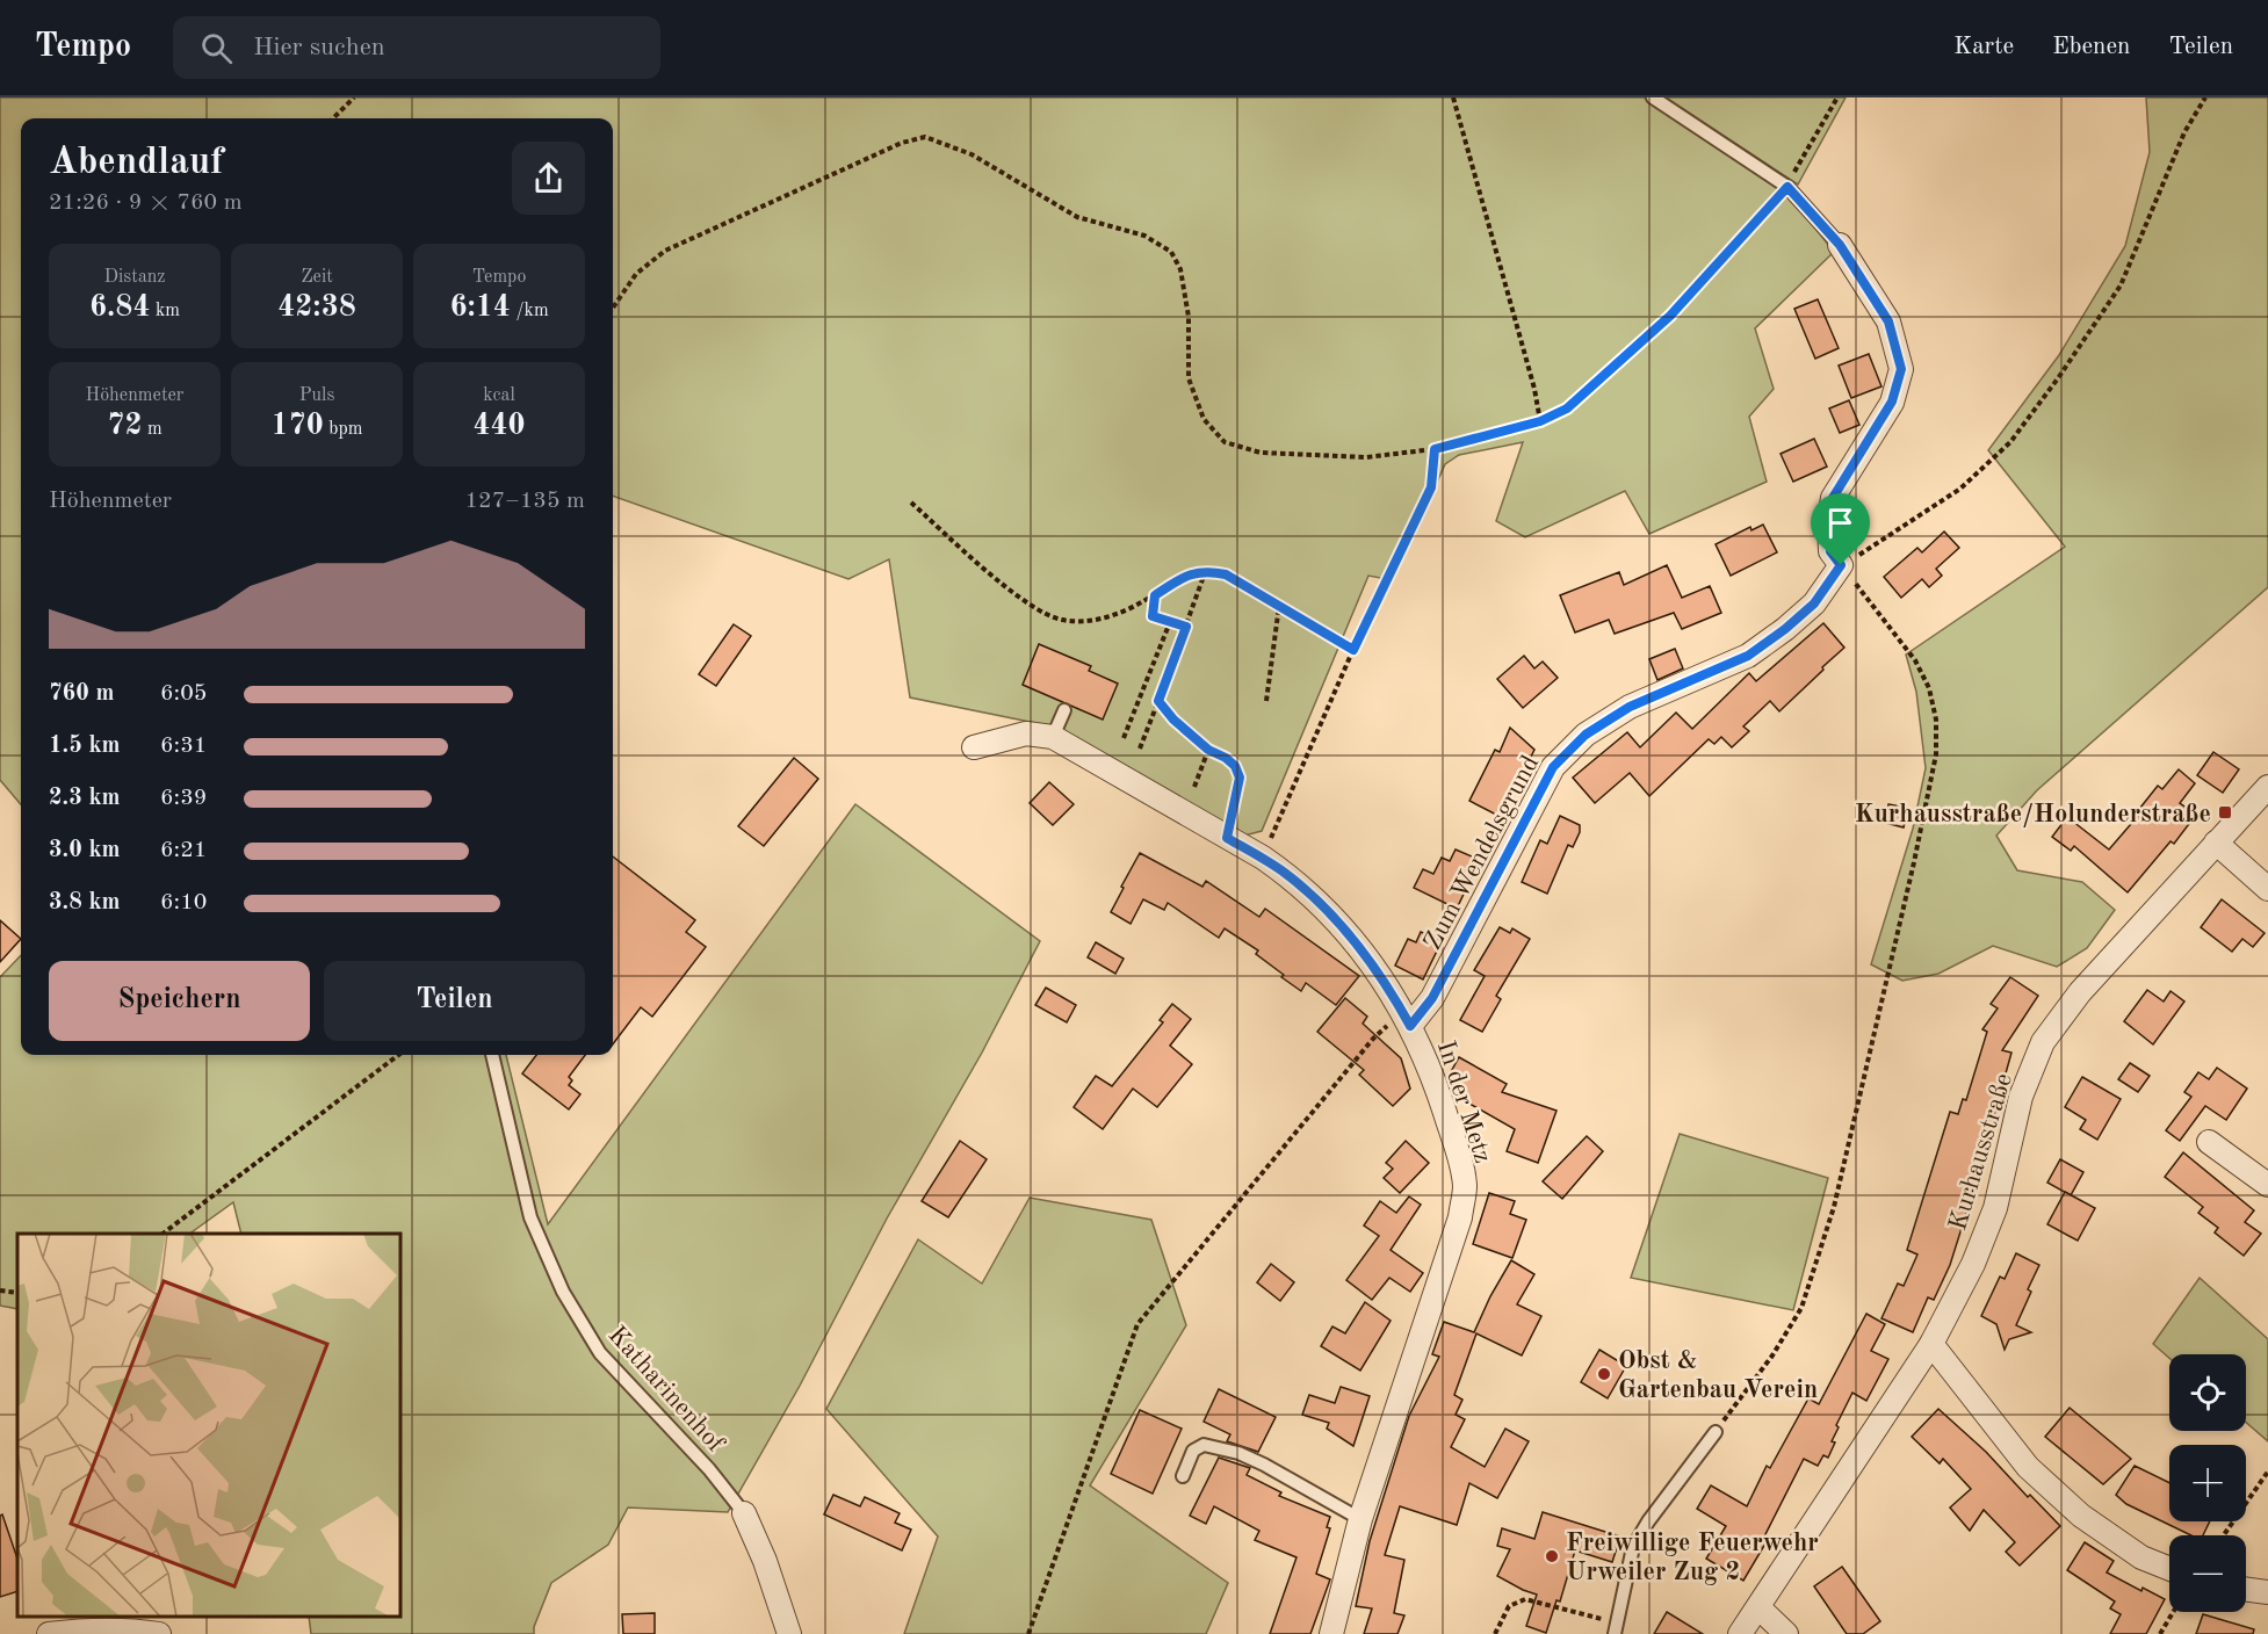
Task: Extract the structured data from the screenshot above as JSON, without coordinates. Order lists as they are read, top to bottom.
{
  "streets": {
    "street": ["Zum Wendelsgrund", "In der Metz", "Kurhausstraße"],
    "lane": ["Katharinenhof"]
  },
  "crossings": [
    ["Zum Wendelsgrund", "In der Metz"]
  ],
  "places": {
    "transit": ["Kurhausstraße/Holunderstraße"],
    "other": ["Obst & Gartenbau Verein", "Freiwillige Feuerwehr Urweiler Zug 2"]
  },
  "page": {
    "header": "Tempo",
    "search": "Hier suchen",
    "nav": ["Karte", "Ebenen", "Teilen"],
    "heading": ["Abendlauf", "21:26 · 9 × 760 m"],
    "stats": [
      ["Distanz", "6.84 km"],
      ["Zeit", "42:38"],
      ["Tempo", "6:14 /km"],
      ["Höhenmeter", "72 m"],
      ["Puls", "170 bpm"],
      ["kcal", "440"]
    ],
    "chart": ["Höhenmeter", "127–135 m"],
    "list": [
      {
        "name": "760 m",
        "note": "6:05"
      },
      {
        "name": "1.5 km",
        "note": "6:31"
      },
      {
        "name": "2.3 km",
        "note": "6:39"
      },
      {
        "name": "3.0 km",
        "note": "6:21"
      },
      {
        "name": "3.8 km",
        "note": "6:10"
      }
    ],
    "buttons": ["Speichern", "Teilen"],
    "map_buttons": ["+", "−"]
  }
}
